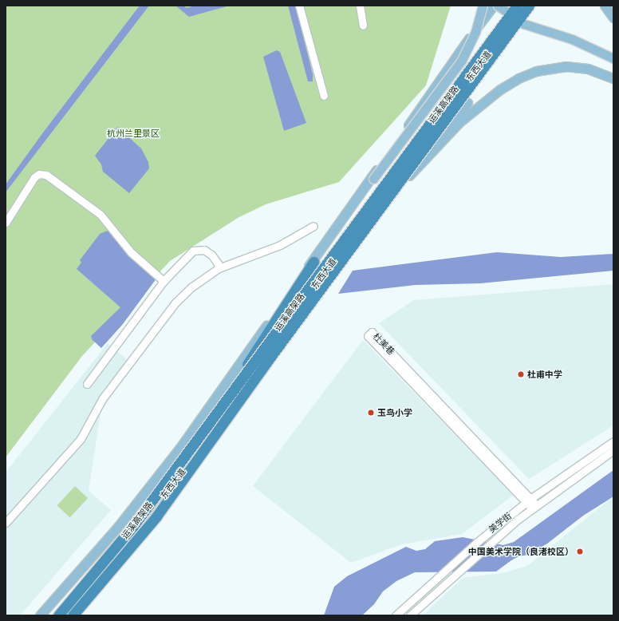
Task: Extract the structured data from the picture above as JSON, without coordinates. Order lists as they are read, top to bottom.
{
  "streets": {
    "highway": ["运溪高架路"],
    "main road": ["东西大道"],
    "street": ["杜美巷", "美学街"]
  },
  "crossings": [
    ["杜美巷", "美学街"]
  ],
  "parks": ["杭州兰里景区"],
  "places": ["杜甫中学", "玉鸟小学", "中国美术学院（良渚校区）"]
}
